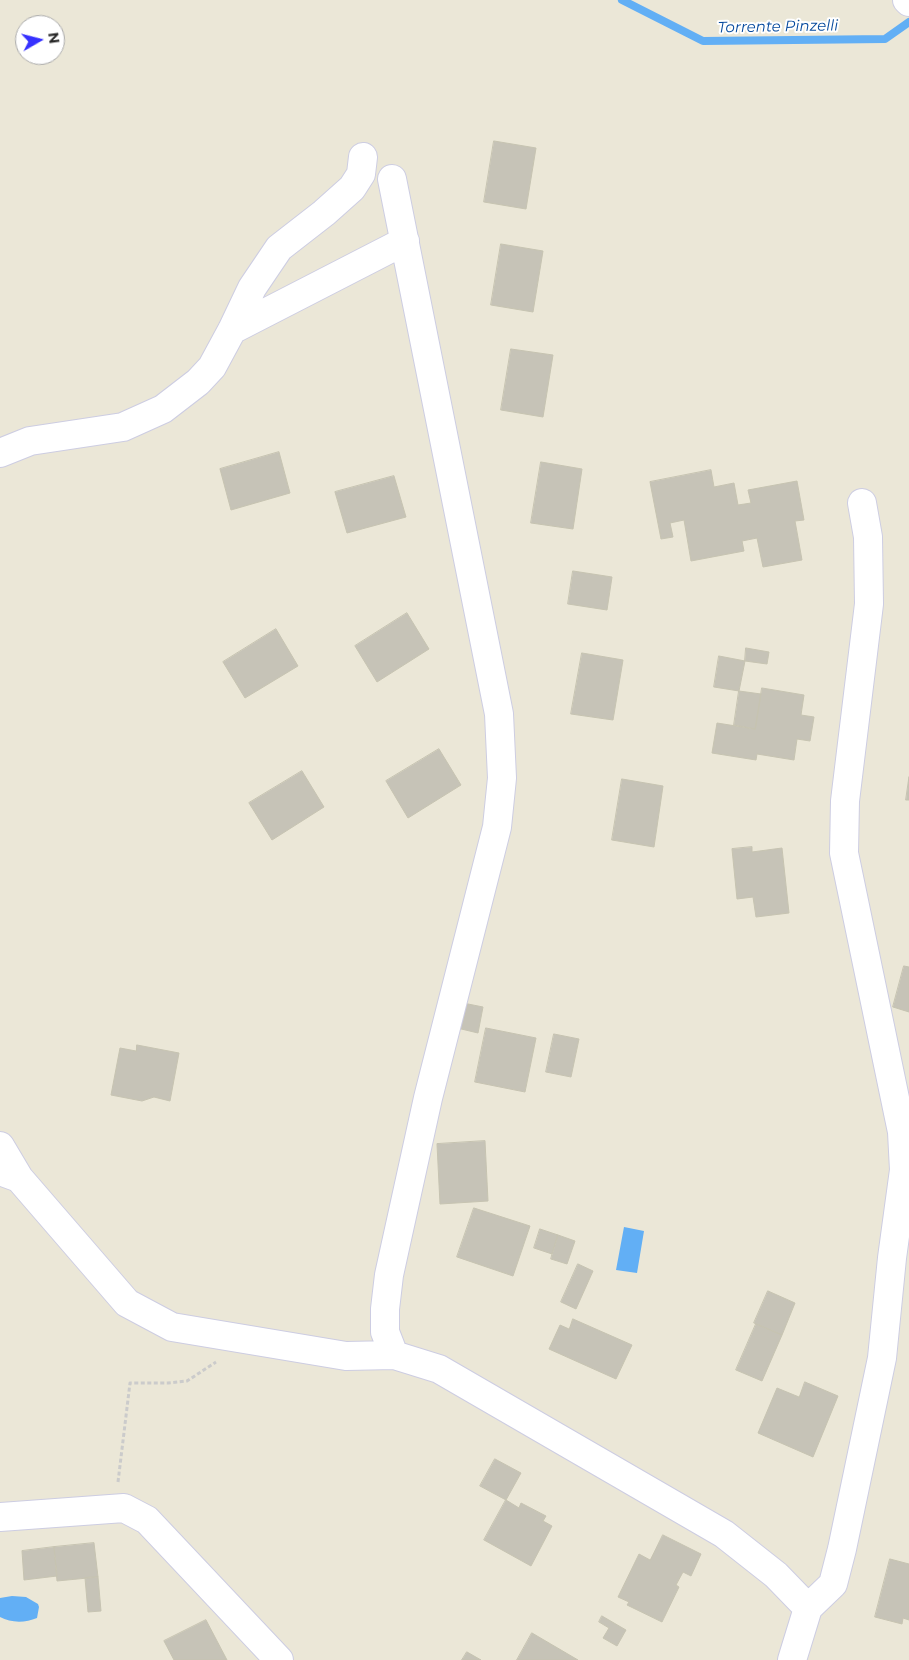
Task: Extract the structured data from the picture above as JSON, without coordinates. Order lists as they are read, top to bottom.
{
  "water": ["Torrente Pinzelli"],
  "north": "right"
}
